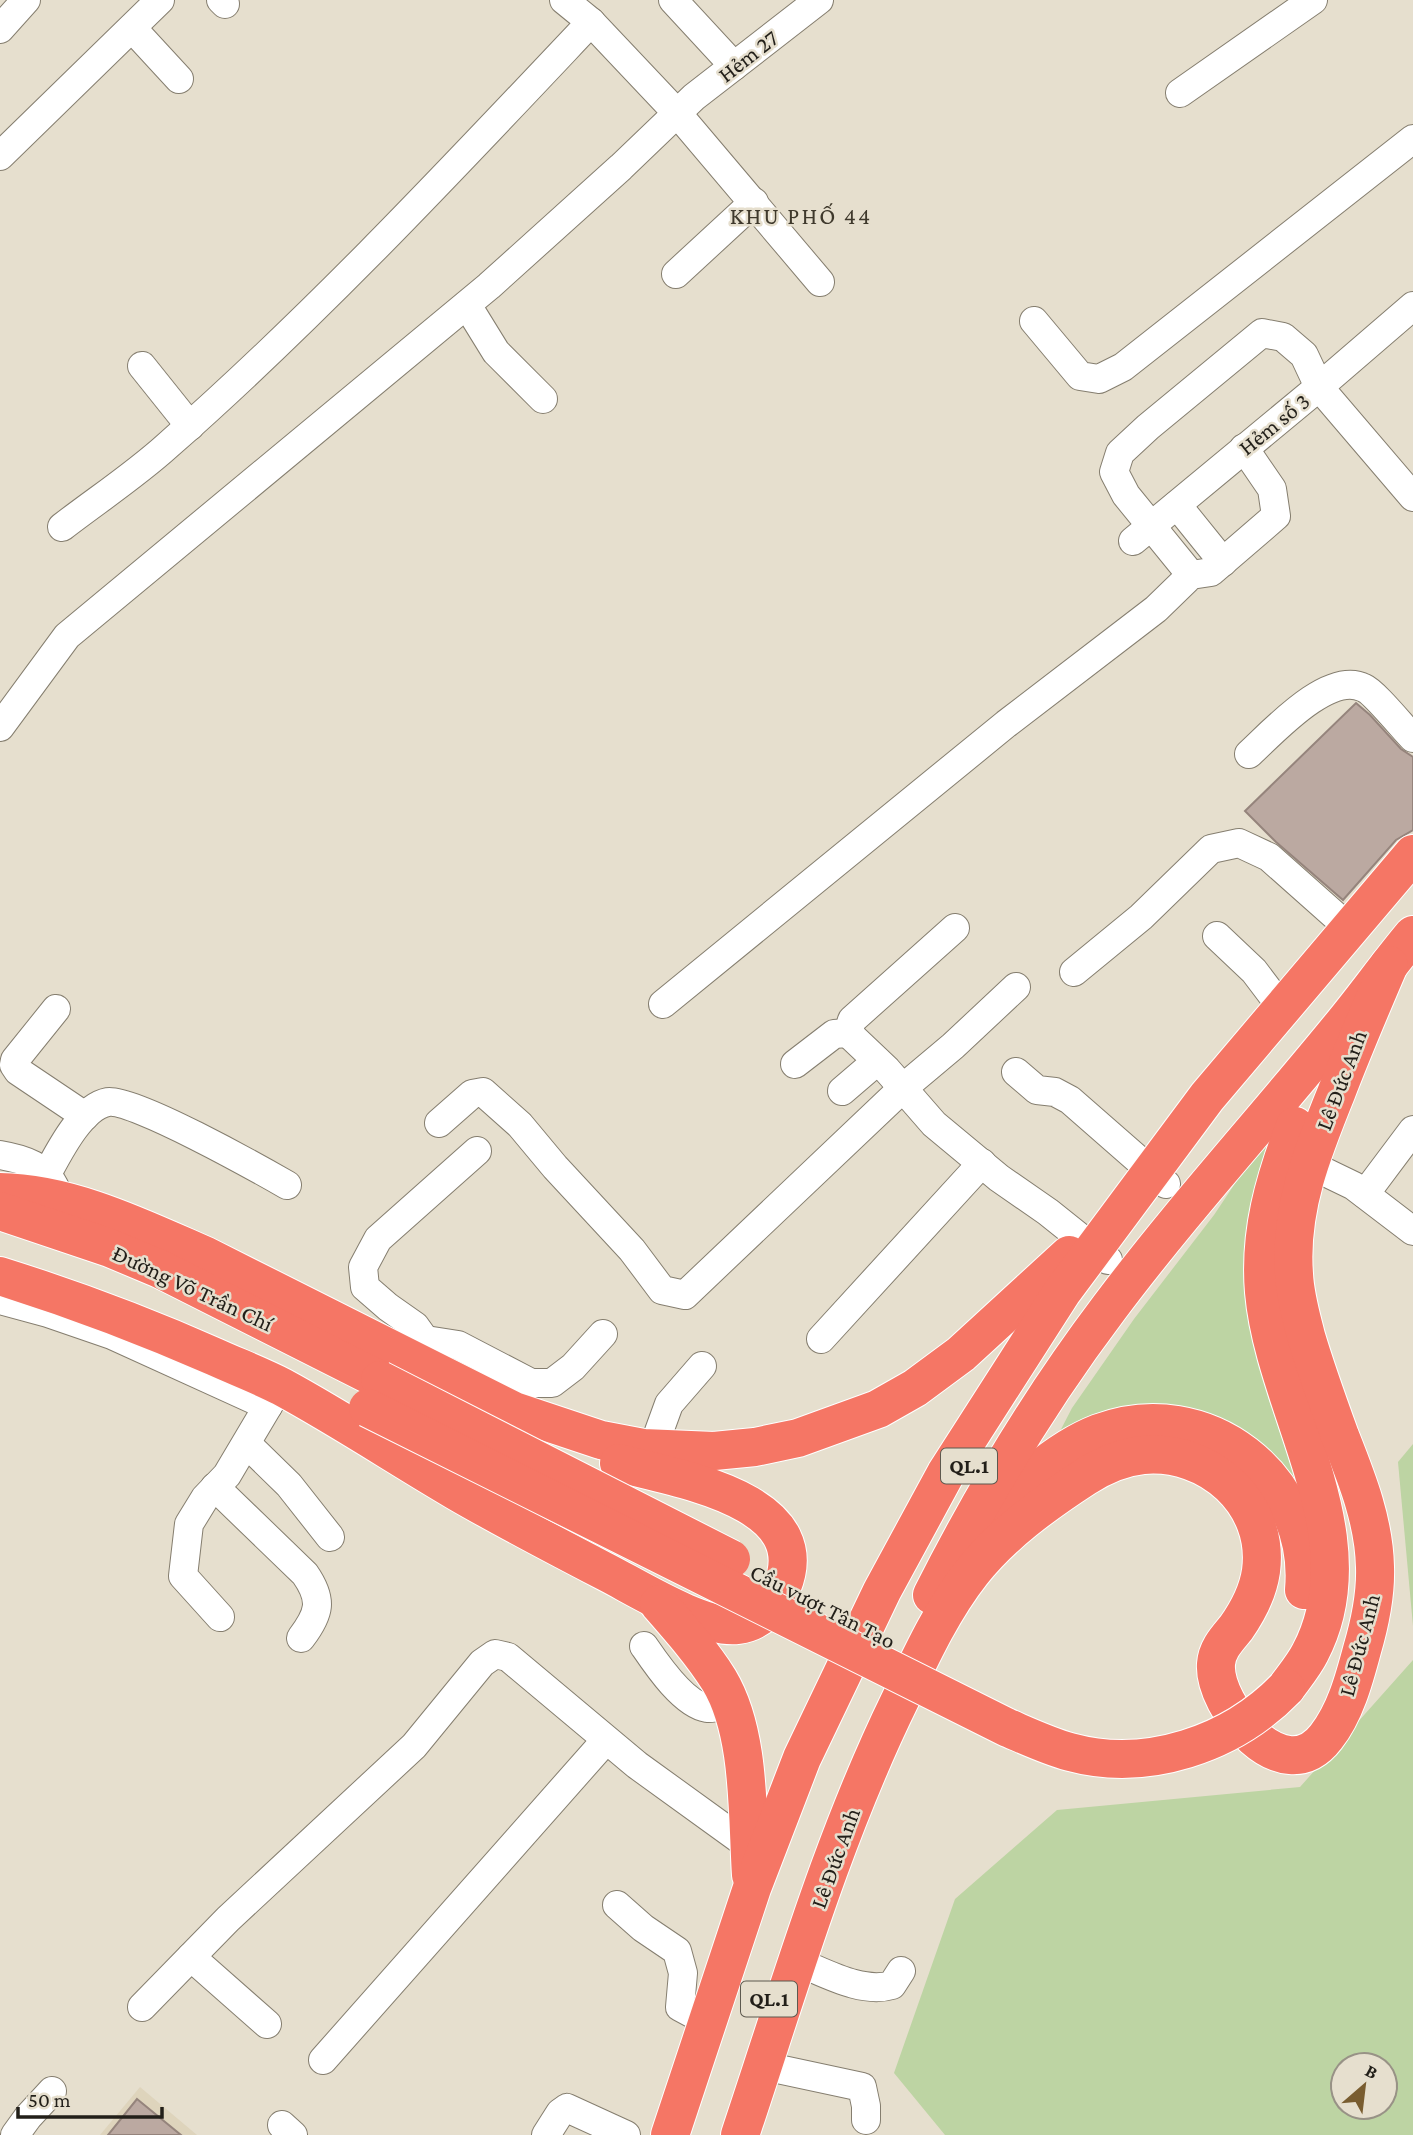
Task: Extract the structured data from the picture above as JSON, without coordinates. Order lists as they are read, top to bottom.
{
  "streets": {
    "highway": ["Lê Đức Anh", "Đường Võ Trần Chí", "QL.1"],
    "street": ["Hẻm 27", "Hẻm số 3"]
  },
  "districts": ["KHU PHỐ 44"],
  "scale_bar": "50 m",
  "north": "top right"
}
